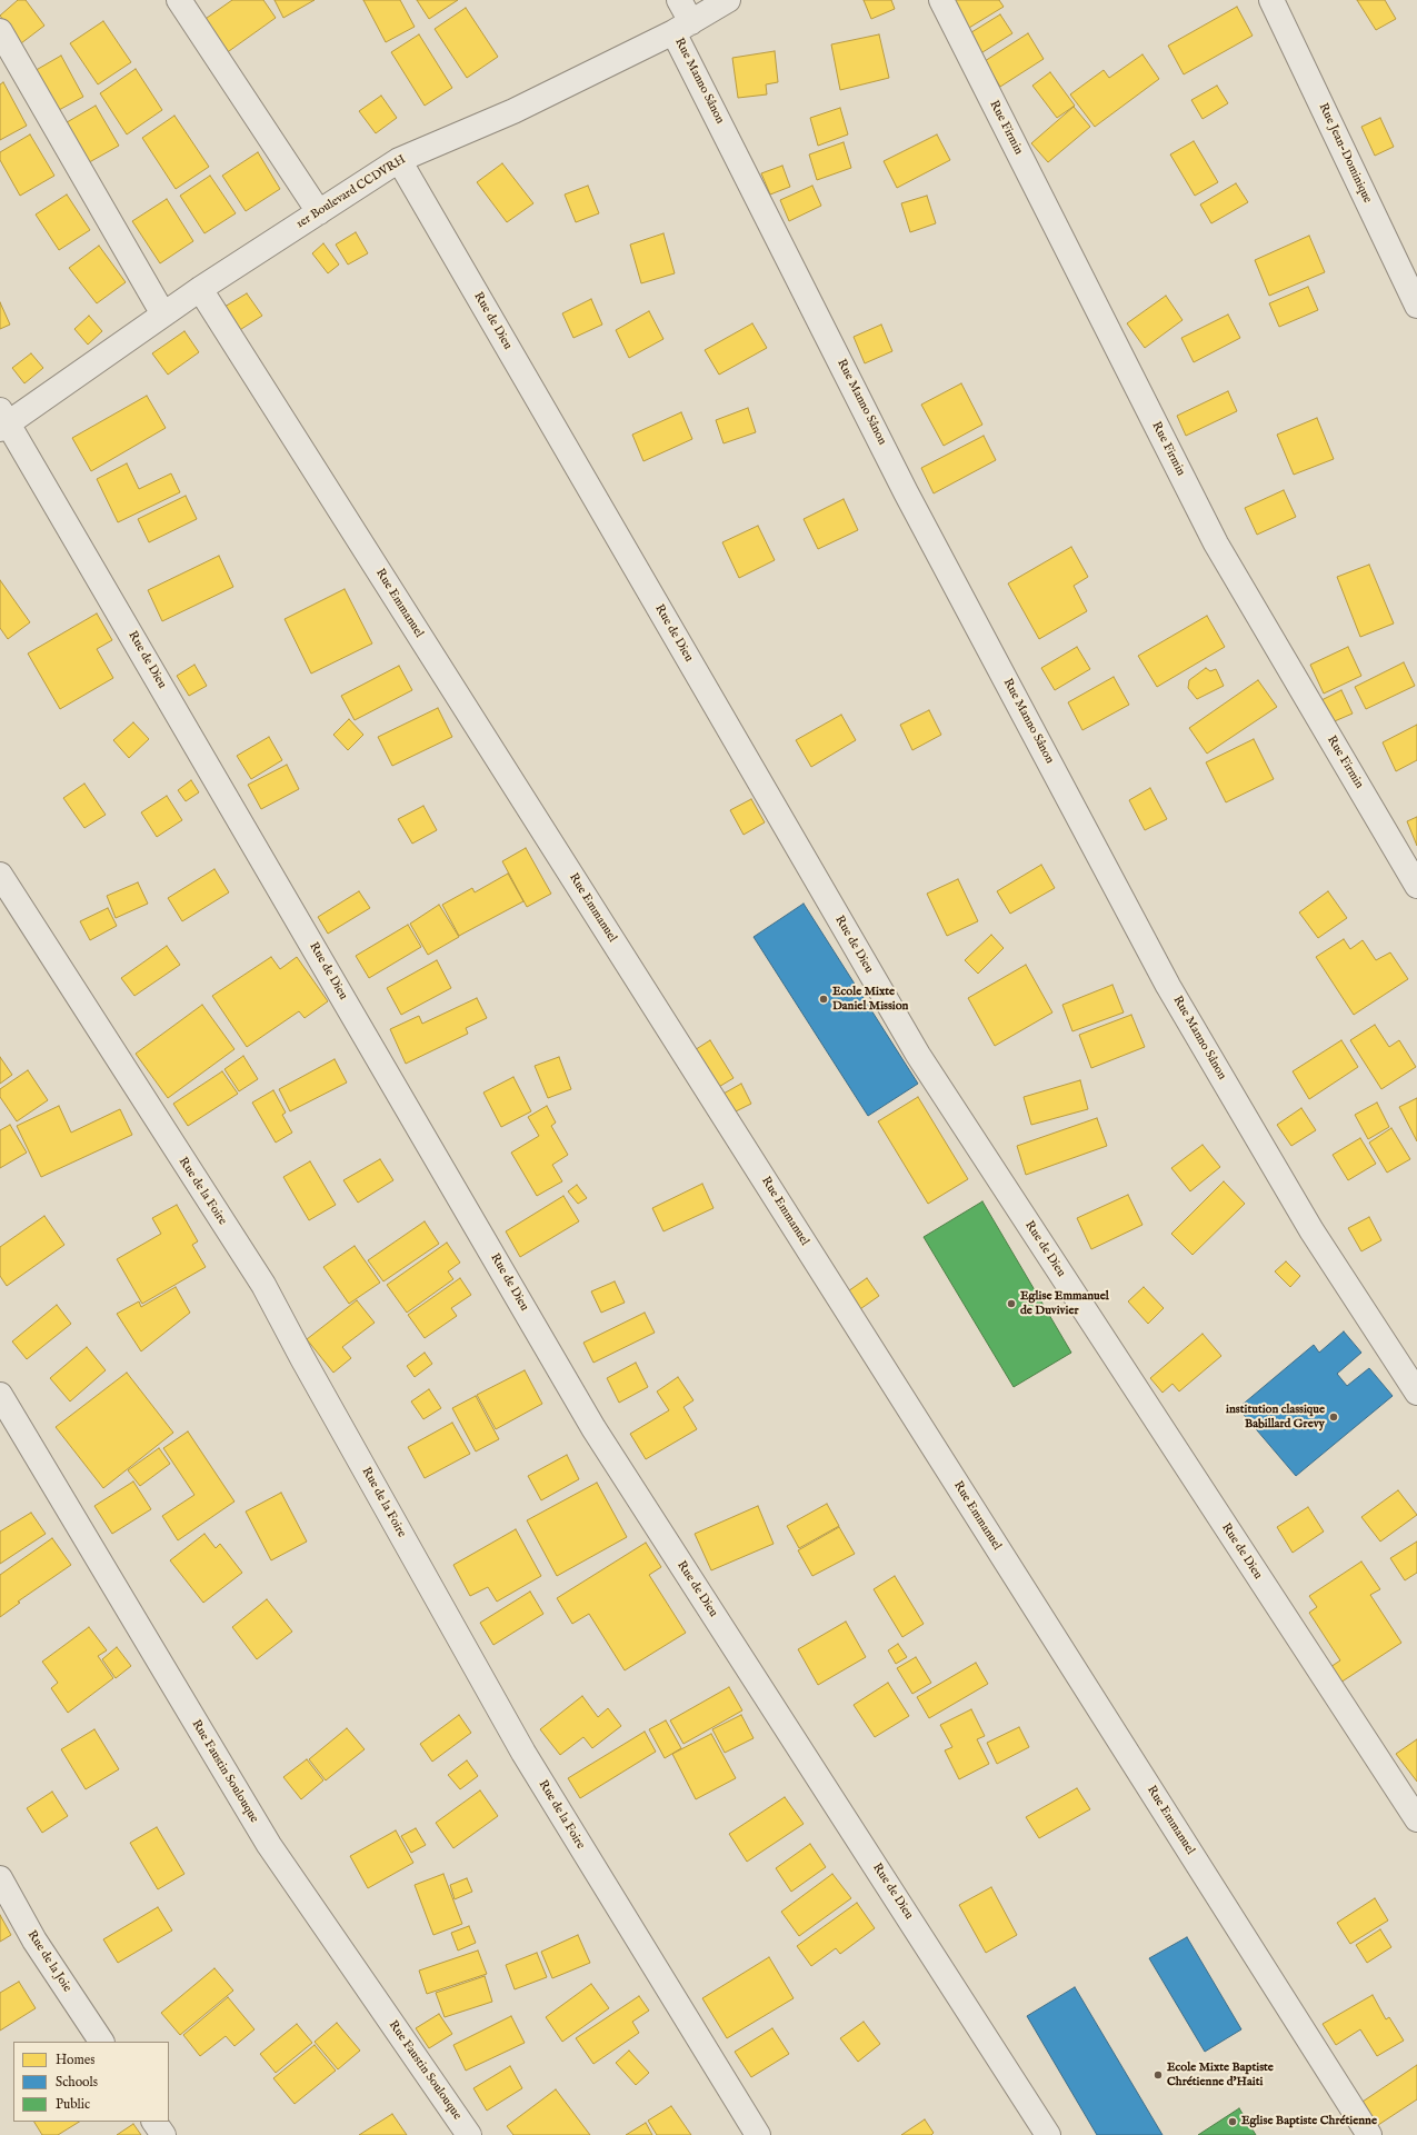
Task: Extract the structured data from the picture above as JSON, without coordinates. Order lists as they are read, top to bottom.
{
  "streets": {
    "street": [
      "Rue Manno Sânon",
      "Rue Firmin",
      "Rue Jean-Dominique",
      "1er Boulevard CCDVRH",
      "Rue de Dieu",
      "Rue Emmanuel",
      "Rue de la Foire",
      "Rue Faustin Soulouque",
      "Rue de la Joie"
    ]
  },
  "crossings": [
    ["Rue Manno Sânon", "1er Boulevard CCDVRH"],
    ["1er Boulevard CCDVRH", "Rue de Dieu"],
    ["1er Boulevard CCDVRH", "Rue Emmanuel"]
  ],
  "places": [
    "Ecole Mixte Daniel Mission",
    "Eglise Emmanuel de Duvivier",
    "institution classique Babillard Grevy",
    "Ecole Mixte Baptiste Chrétienne d'Haiti",
    "Eglise Baptiste Chrétienne"
  ],
  "legend": ["Homes", "Schools", "Public"]
}
